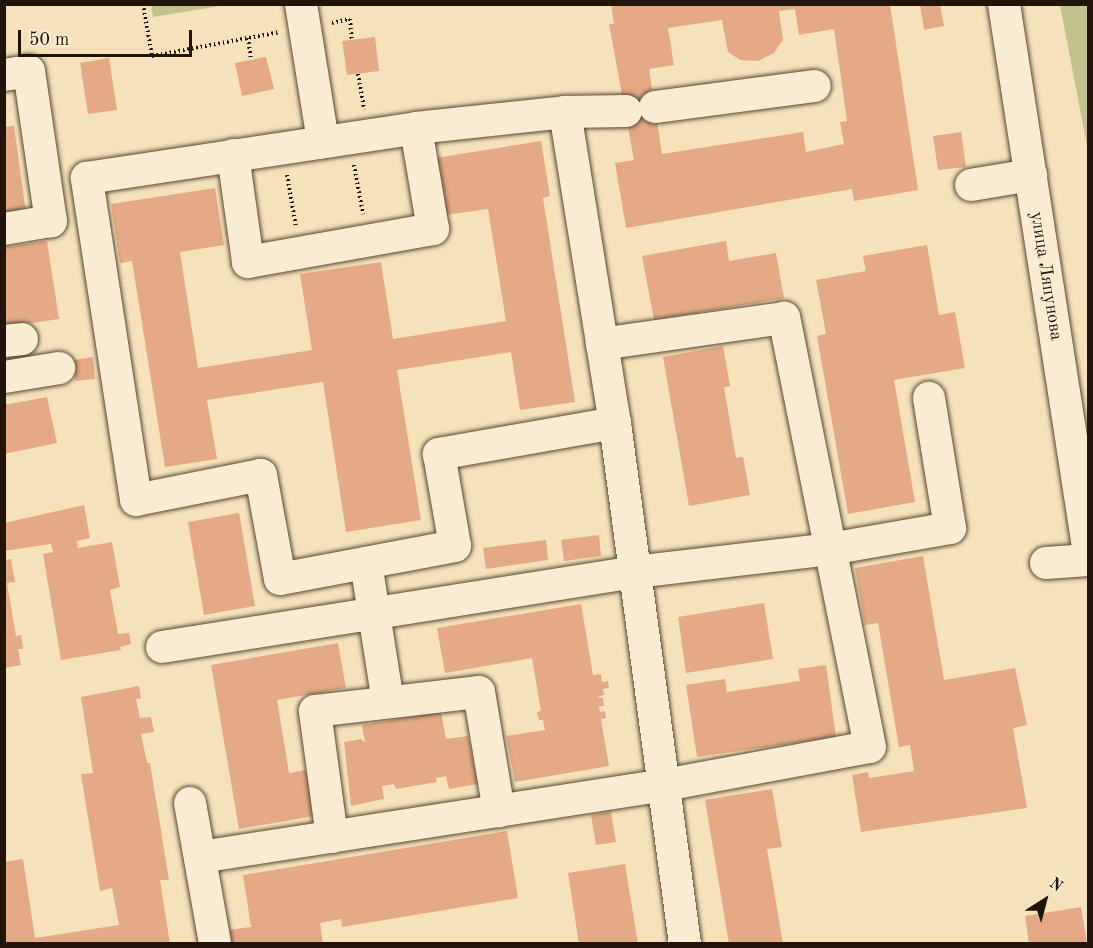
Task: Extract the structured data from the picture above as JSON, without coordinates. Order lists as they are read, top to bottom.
{
  "streets": {
    "street": ["улица Ляпунова"]
  },
  "scale_bar": "50 m",
  "north": "top right"
}
